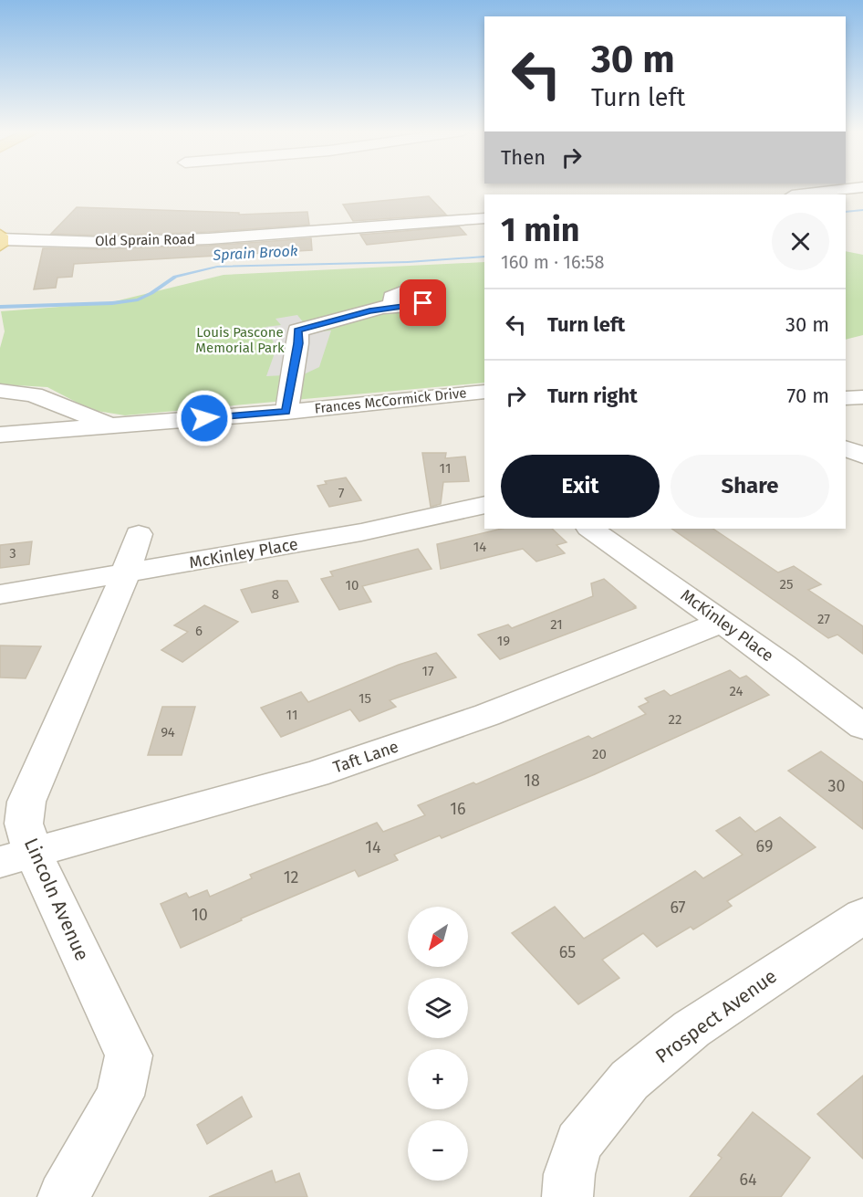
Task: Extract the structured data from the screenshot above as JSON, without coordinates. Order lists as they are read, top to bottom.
{
  "streets": {
    "street": [
      "Old Sprain Road",
      "Frances McCormick Drive",
      "McKinley Place",
      "Taft Lane",
      "Lincoln Avenue",
      "Prospect Avenue"
    ]
  },
  "crossings": [
    ["McKinley Place", "Taft Lane"],
    ["McKinley Place", "Lincoln Avenue"],
    ["Taft Lane", "Lincoln Avenue"]
  ],
  "water": ["Sprain Brook"],
  "parks": ["Louis Pascone Memorial Park"],
  "house_numbers": [
    "11",
    "7",
    "14",
    "3",
    "25",
    "10",
    "8",
    "27",
    "21",
    "6",
    "19",
    "17",
    "24",
    "15",
    "11",
    "22",
    "94",
    "20",
    "18",
    "30",
    "16",
    "69",
    "14",
    "12",
    "67",
    "10",
    "65",
    "64"
  ],
  "north": "bottom left",
  "page": {
    "turn": ["30 m", "Turn left"],
    "then": "Then",
    "heading": ["1 min", "160 m · 16:58"],
    "list": [
      {
        "name": "Turn left",
        "value": "30 m"
      },
      {
        "name": "Turn right",
        "value": "70 m"
      }
    ],
    "buttons": ["Exit", "Share"],
    "map_buttons": ["+", "−"]
  }
}
